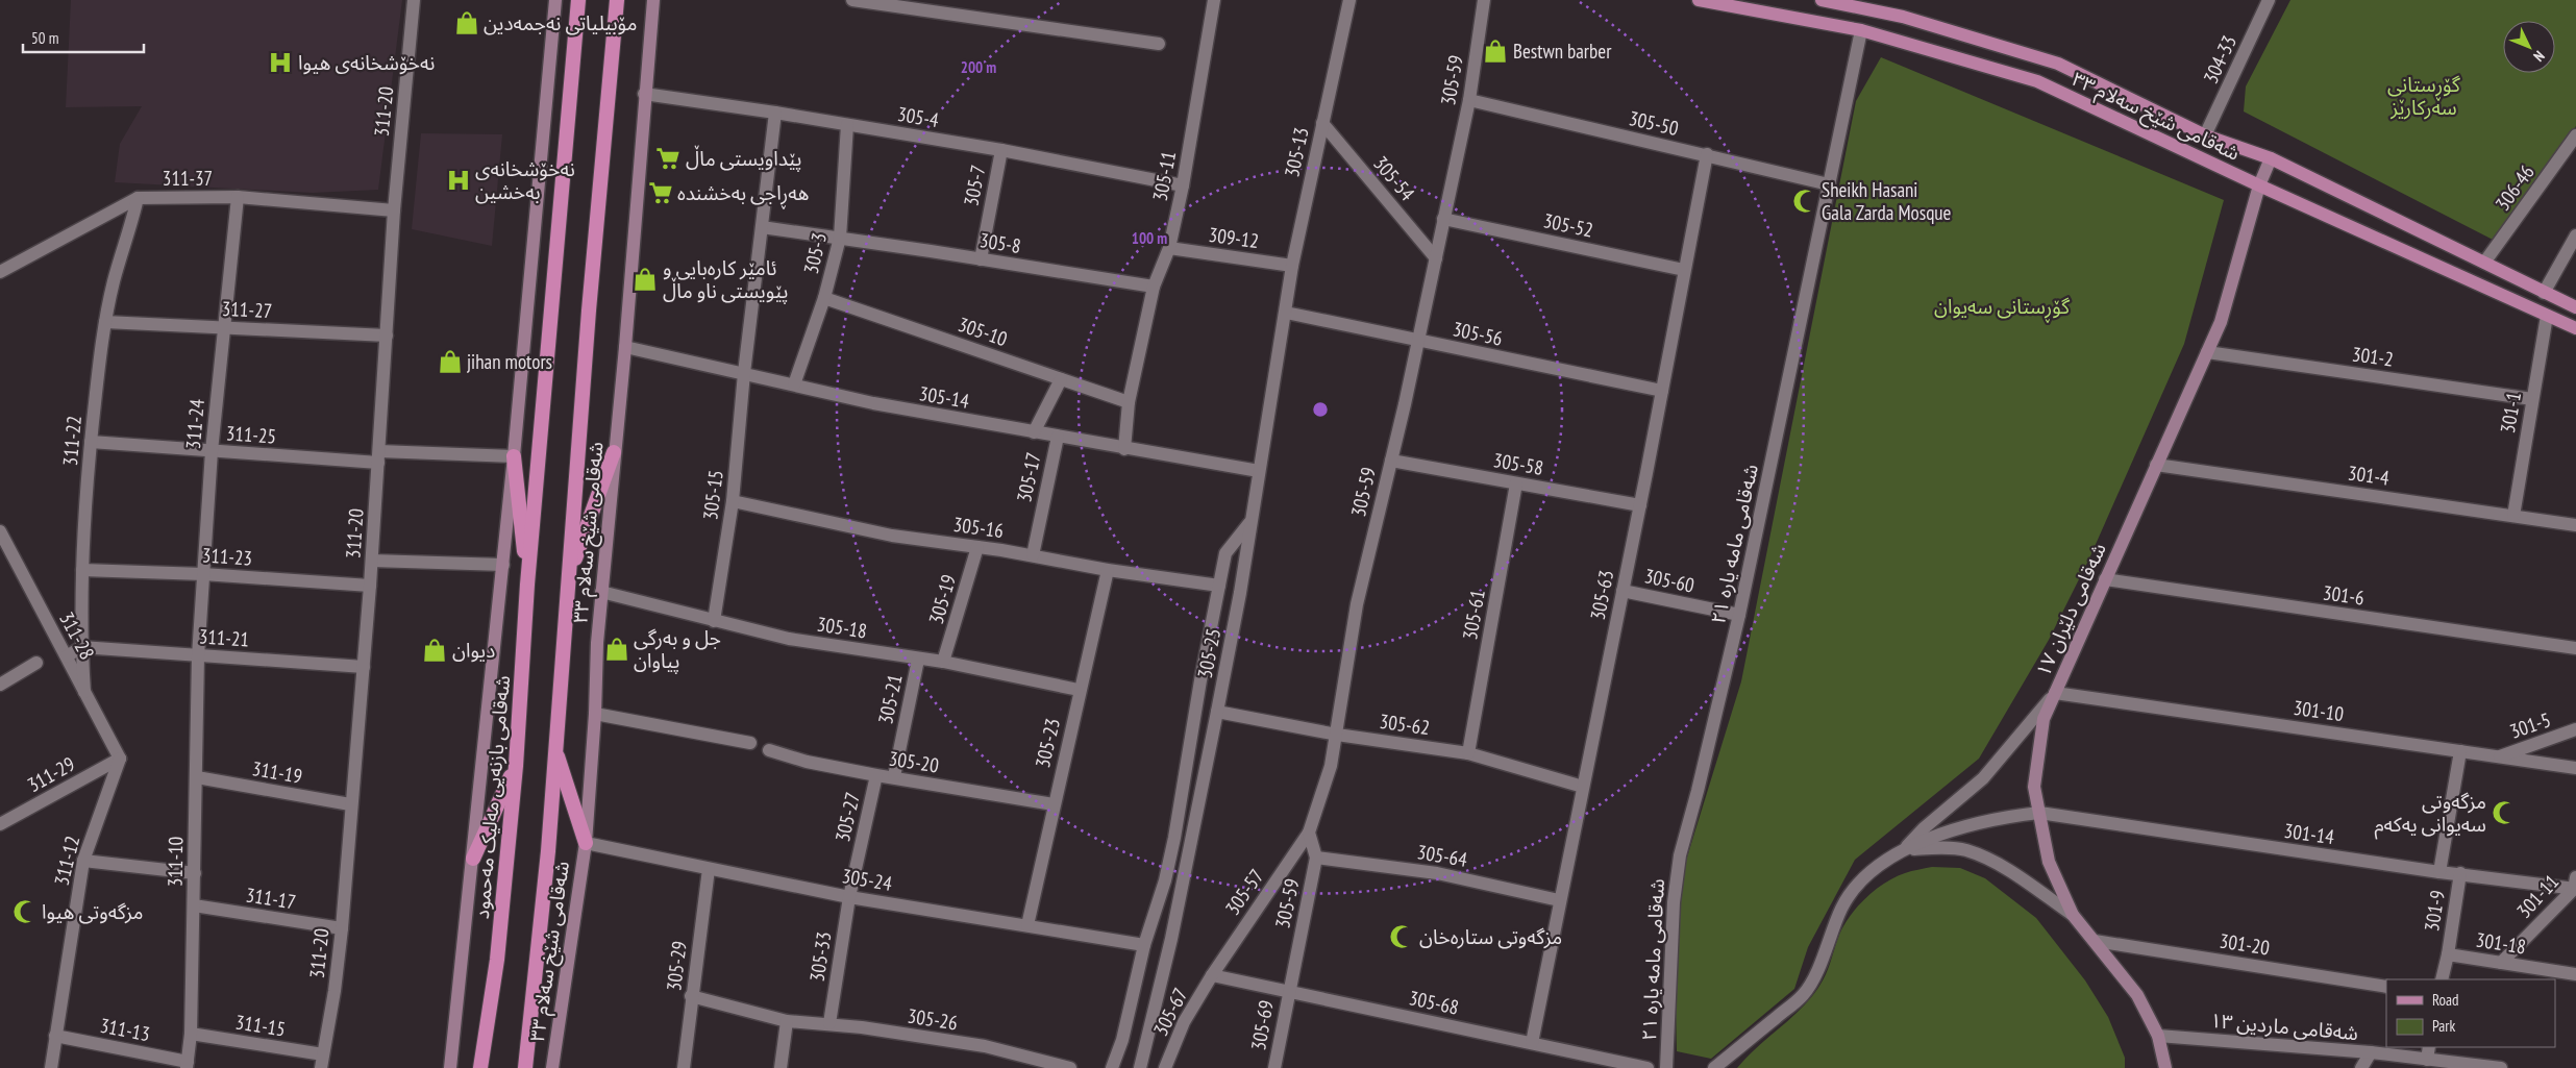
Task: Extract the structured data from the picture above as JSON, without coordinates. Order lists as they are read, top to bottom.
{
  "streets": {
    "highway": ["شەقامی بازنەیی مەلیک مەحمود"],
    "main road": ["شەقامی شێخ سەلام ٣٣", "شەقامی دلێران ١٧"],
    "street": [
      "304-33",
      "305-59",
      "311-20",
      "305-4",
      "305-50",
      "305-13",
      "305-11",
      "311-37",
      "305-54",
      "305-7",
      "306-46",
      "305-52",
      "309-12",
      "305-8",
      "305-3",
      "311-27",
      "305-10",
      "305-56",
      "301-2",
      "305-14",
      "301-1",
      "311-24",
      "311-25",
      "311-22",
      "305-58",
      "301-4",
      "305-17",
      "305-15",
      "305-16",
      "شەقامی مامە یارە ٢١",
      "311-23",
      "305-60",
      "305-63",
      "301-6",
      "305-19",
      "305-61",
      "305-18",
      "311-28",
      "311-21",
      "305-25",
      "305-21",
      "301-10",
      "305-62",
      "301-5",
      "305-23",
      "305-20",
      "311-19",
      "311-29",
      "305-27",
      "301-14",
      "305-64",
      "311-12",
      "311-10",
      "305-24",
      "305-57",
      "301-11",
      "311-17",
      "301-9",
      "301-18",
      "301-20",
      "305-33",
      "305-29",
      "305-68",
      "305-67",
      "305-26",
      "311-15",
      "305-69",
      "شەقامی ماردین ١٣",
      "311-13"
    ]
  },
  "crossings": [
    ["304-33", "شەقامی شێخ سەلام ٣٣"],
    ["305-59", "305-50"],
    ["305-59", "305-54"],
    ["305-59", "305-52"],
    ["305-59", "305-56"],
    ["305-59", "305-58"],
    ["305-59", "305-62"],
    ["305-59", "305-64"],
    ["305-59", "305-57"],
    ["305-59", "305-68"],
    ["305-59", "305-69"],
    ["311-20", "311-37"],
    ["311-20", "311-27"],
    ["311-20", "311-25"],
    ["311-20", "311-23"],
    ["311-20", "311-21"],
    ["311-20", "311-19"],
    ["311-20", "311-17"],
    ["311-20", "311-15"],
    ["شەقامی شێخ سەلام ٣٣", "305-4"],
    ["شەقامی شێخ سەلام ٣٣", "306-46"],
    ["شەقامی شێخ سەلام ٣٣", "305-14"],
    ["شەقامی شێخ سەلام ٣٣", "301-1"],
    ["شەقامی شێخ سەلام ٣٣", "شەقامی مامە یارە ٢١"],
    ["شەقامی شێخ سەلام ٣٣", "شەقامی دلێران ١٧"],
    ["شەقامی شێخ سەلام ٣٣", "305-18"],
    ["شەقامی شێخ سەلام ٣٣", "305-24"],
    ["305-4", "305-11"],
    ["305-4", "305-7"],
    ["305-4", "305-3"],
    ["305-4", "305-15"],
    ["305-50", "شەقامی مامە یارە ٢١"],
    ["305-50", "305-63"],
    ["305-13", "305-54"],
    ["305-13", "309-12"],
    ["305-13", "305-56"],
    ["305-13", "305-25"],
    ["305-11", "309-12"],
    ["305-11", "305-8"],
    ["305-11", "305-10"],
    ["305-11", "305-14"],
    ["311-37", "311-24"],
    ["311-37", "311-22"],
    ["305-7", "305-8"],
    ["305-52", "305-63"],
    ["305-8", "305-3"],
    ["305-8", "305-15"],
    ["305-3", "305-10"],
    ["305-3", "305-14"],
    ["311-27", "311-24"],
    ["311-27", "311-22"],
    ["305-56", "305-63"],
    ["305-56", "305-25"],
    ["301-2", "301-1"],
    ["301-2", "شەقامی دلێران ١٧"],
    ["305-14", "305-17"],
    ["305-14", "305-15"],
    ["305-14", "305-25"],
    ["301-1", "301-4"],
    ["311-24", "311-25"],
    ["311-24", "311-23"],
    ["311-24", "311-21"],
    ["311-24", "311-10"],
    ["311-25", "311-22"],
    ["311-22", "311-23"],
    ["311-22", "311-28"],
    ["311-22", "311-21"],
    ["305-58", "305-63"],
    ["305-58", "305-61"],
    ["301-4", "شەقامی دلێران ١٧"],
    ["305-17", "305-16"],
    ["305-15", "305-16"],
    ["305-15", "305-18"],
    ["305-16", "305-19"],
    ["305-16", "305-23"],
    ["شەقامی مامە یارە ٢١", "305-60"],
    ["305-60", "305-63"],
    ["305-63", "305-62"],
    ["305-63", "305-64"],
    ["305-63", "305-68"],
    ["301-6", "شەقامی دلێران ١٧"],
    ["305-19", "305-18"],
    ["شەقامی دلێران ١٧", "301-10"],
    ["شەقامی دلێران ١٧", "301-14"],
    ["شەقامی دلێران ١٧", "301-20"],
    ["شەقامی دلێران ١٧", "شەقامی ماردین ١٣"],
    ["305-61", "305-62"],
    ["305-18", "305-21"],
    ["305-18", "305-23"],
    ["311-28", "311-29"],
    ["311-28", "311-12"],
    ["311-21", "311-10"],
    ["305-25", "305-62"],
    ["305-21", "305-20"],
    ["301-10", "301-5"],
    ["305-23", "305-20"],
    ["305-23", "305-24"],
    ["305-20", "305-27"],
    ["311-19", "311-10"],
    ["311-29", "311-12"],
    ["305-27", "305-24"],
    ["305-27", "305-33"],
    ["301-14", "301-11"],
    ["301-14", "301-9"],
    ["311-12", "311-13"],
    ["311-10", "311-17"],
    ["311-10", "311-15"],
    ["311-10", "311-13"],
    ["305-24", "305-33"],
    ["305-24", "305-29"],
    ["305-57", "305-68"],
    ["305-57", "305-67"],
    ["301-11", "301-18"],
    ["301-9", "301-18"],
    ["305-33", "305-26"],
    ["305-29", "305-26"],
    ["305-68", "305-67"],
    ["305-68", "305-69"]
  ],
  "parks": ["گۆڕستانی سەرکارێز", "گۆڕستانی سەیوان"],
  "places": {
    "shop": [
      "مۆبیلیاتی نەجمەدین",
      "Bestwn barber",
      "ئامێر کارەبایی و پێویستی ناو ماڵ",
      "jihan motors",
      "جل و بەرگی پیاوان",
      "دیوان"
    ],
    "hospital": ["نەخۆشخانەی هیوا", "نەخۆشخانەی بەخشین"],
    "supermarket": ["پێداویستی ماڵ", "هەڕاجی بەخشندە"],
    "mosque": [
      "Sheikh Hasani Gala Zarda Mosque",
      "مزگەوتی سەیوانی یەکەم",
      "مزگەوتی هیوا",
      "مزگەوتی ستارەخان"
    ]
  },
  "legend": ["Road", "Park"],
  "scale_bar": "50 m",
  "north": "bottom right",
  "rings": ["200 m", "100 m"]
}
